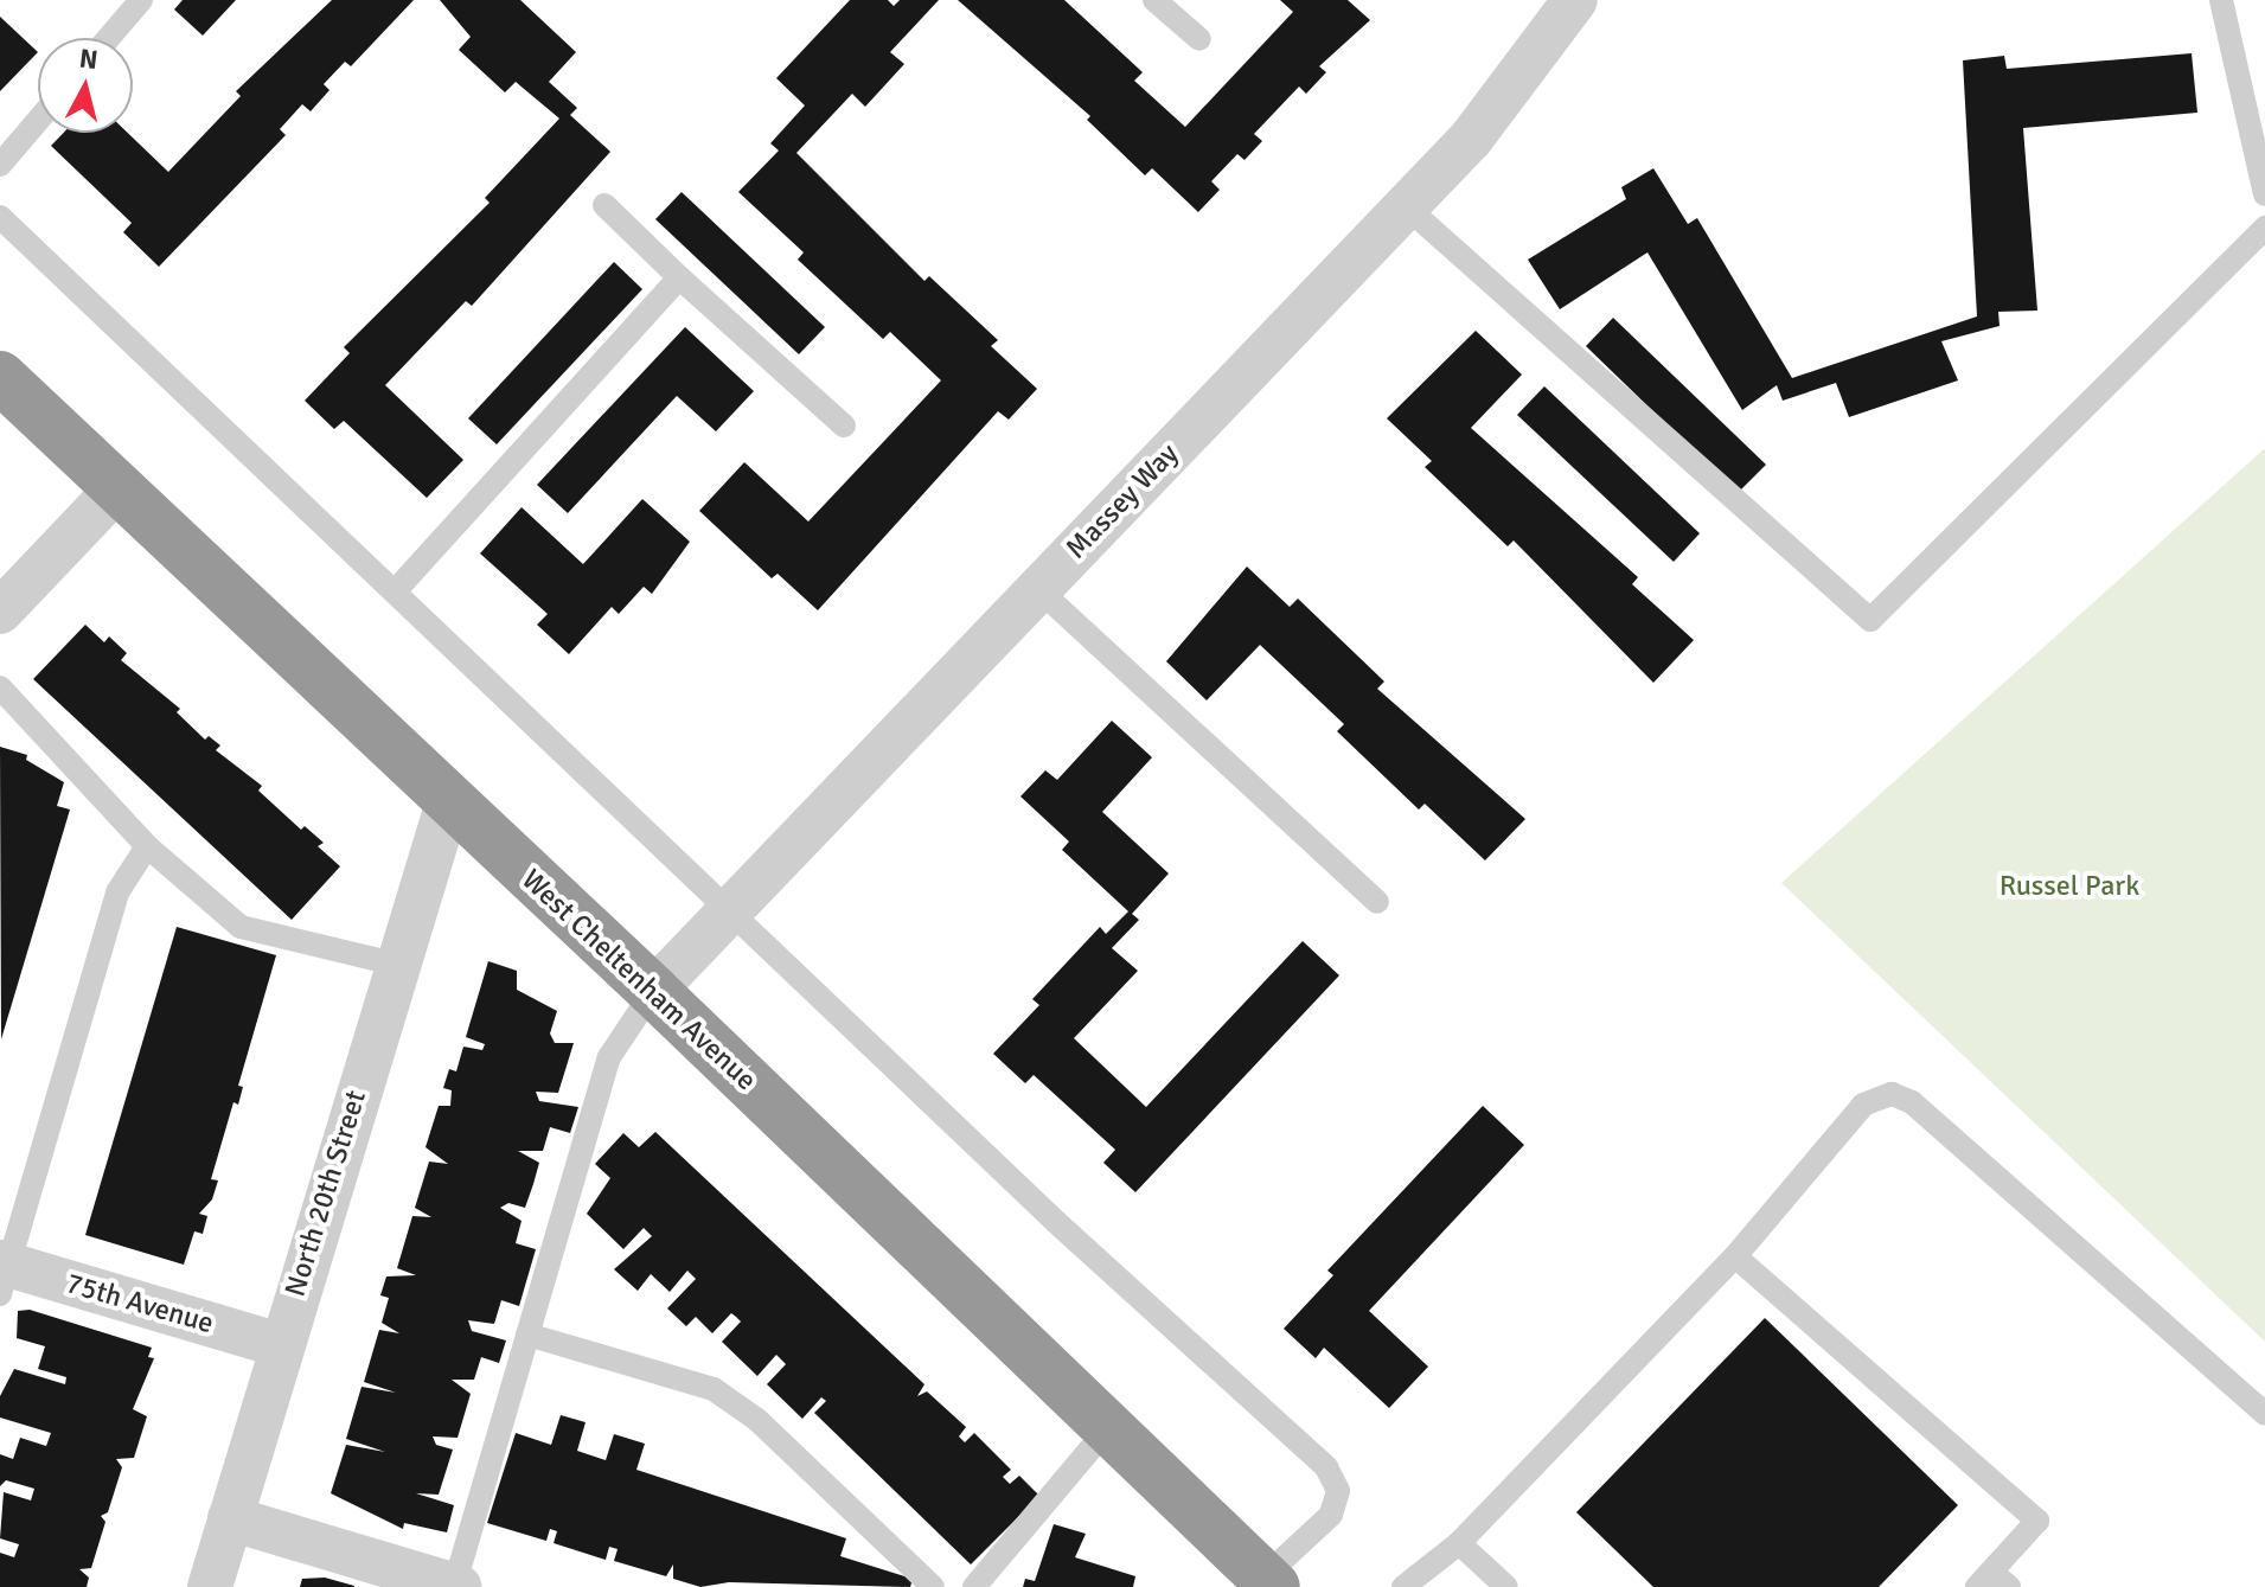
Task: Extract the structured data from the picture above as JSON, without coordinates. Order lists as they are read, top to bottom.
{
  "streets": {
    "highway": ["West Cheltenham Avenue"],
    "street": ["Massey Way", "North 20th Street", "75th Avenue"]
  },
  "crossings": [
    ["Massey Way", "West Cheltenham Avenue"],
    ["West Cheltenham Avenue", "North 20th Street"],
    ["North 20th Street", "75th Avenue"]
  ],
  "parks": ["Russel Park"],
  "north": "top"
}
